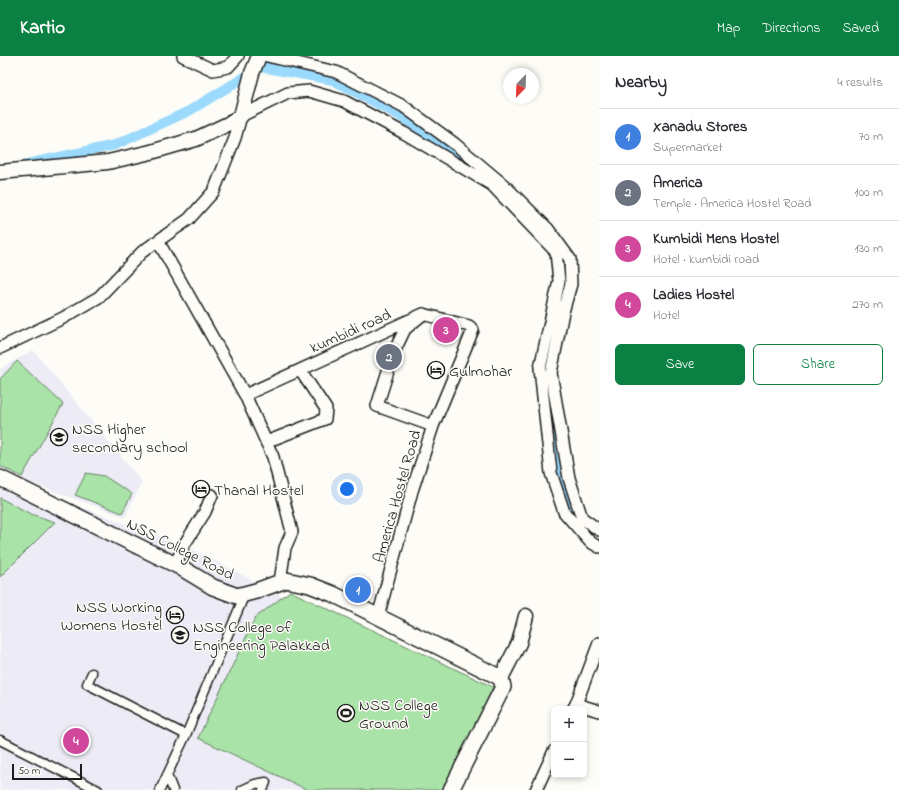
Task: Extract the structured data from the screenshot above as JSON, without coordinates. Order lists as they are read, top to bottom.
{
  "streets": {
    "main road": ["NSS College Road"],
    "street": ["kumbidi road", "America Hostel Road"]
  },
  "crossings": [
    ["kumbidi road", "America Hostel Road"],
    ["America Hostel Road", "NSS College Road"]
  ],
  "places": {
    "hotel": ["Gulmohar", "Thanal Hostel", "NSS Working Womens Hostel"],
    "school or university": ["NSS Higher secondary school", "NSS College of Engineering Palakkad"],
    "sports": ["NSS College Ground"]
  },
  "scale_bar": "50 m",
  "north": "bottom left",
  "page": {
    "header": "Kartio",
    "nav": ["Map", "Directions", "Saved"],
    "heading": ["Nearby", "4 results"],
    "list": [
      {
        "mark": "1",
        "name": "Xanadu Stores",
        "note": "Supermarket",
        "value": "70 m"
      },
      {
        "mark": "2",
        "name": "America",
        "note": "Temple · America Hostel Road",
        "value": "100 m"
      },
      {
        "mark": "3",
        "name": "Kumbidi Mens Hostel",
        "note": "Hotel · kumbidi road",
        "value": "130 m"
      },
      {
        "mark": "4",
        "name": "Ladies Hostel",
        "note": "Hotel",
        "value": "270 m"
      }
    ],
    "pins": [
      "3",
      "2",
      "1",
      "4"
    ],
    "buttons": ["Save", "Share"],
    "map_buttons": ["+", "−"],
    "scale": "50 m"
  }
}
